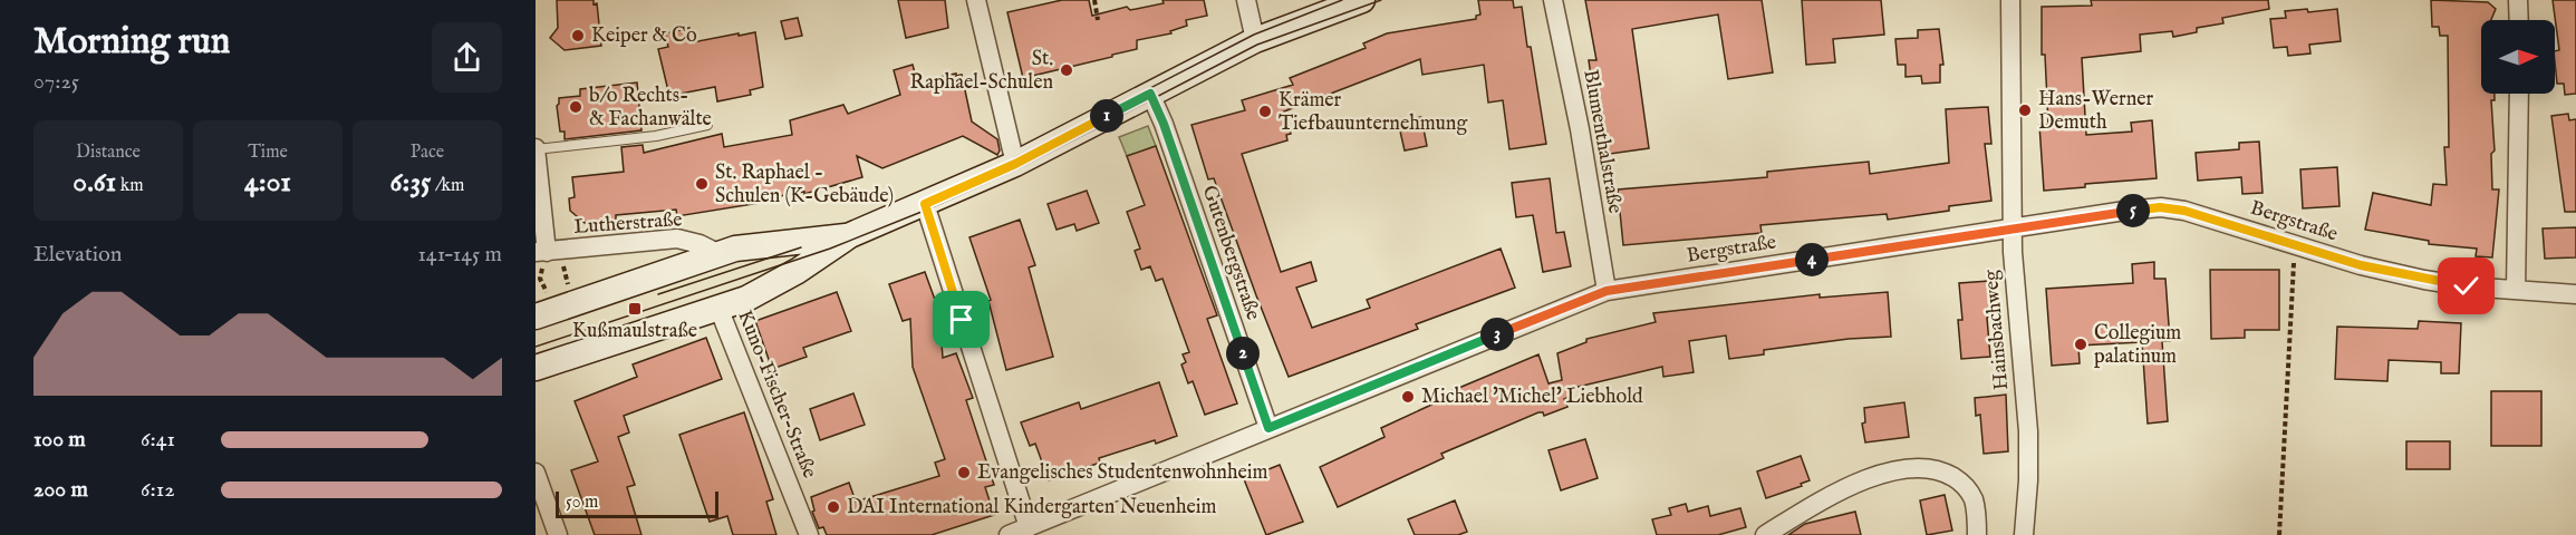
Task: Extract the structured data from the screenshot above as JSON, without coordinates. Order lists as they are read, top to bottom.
{
  "streets": {
    "street": [
      "Blumenthalstraße",
      "Bergstraße",
      "Lutherstraße",
      "Gutenbergstraße",
      "Hainsbachweg",
      "Kuno-Fischer-Straße"
    ]
  },
  "crossings": [
    ["Blumenthalstraße", "Bergstraße"],
    ["Bergstraße", "Gutenbergstraße"],
    ["Bergstraße", "Hainsbachweg"]
  ],
  "places": {
    "other": [
      "Keiper & Co",
      "St. Raphael-Schulen",
      "b/o Rechts- & Fachanwälte",
      "Hans-Werner Demuth",
      "Krämer Tiefbauunternehmung",
      "St. Raphael - Schulen (K-Gebäude)",
      "Collegium palatinum",
      "Michael 'Michel' Liebhold",
      "Evangelisches Studentenwohnheim",
      "DAI International Kindergarten Neuenheim"
    ],
    "transit": ["Kußmaulstraße"]
  },
  "scale_bar": "50 m",
  "north": "right",
  "page": {
    "heading": ["Morning run", "07:25"],
    "pins": [
      "1",
      "5",
      "4",
      "3",
      "2"
    ],
    "stats": [
      ["Distance", "0.61 km"],
      ["Time", "4:01"],
      ["Pace", "6:35 /km"]
    ],
    "chart": ["Elevation", "141–145 m"],
    "list": [
      {
        "name": "100 m",
        "note": "6:41"
      },
      {
        "name": "200 m",
        "note": "6:12"
      }
    ],
    "scale": "50 m"
  }
}
